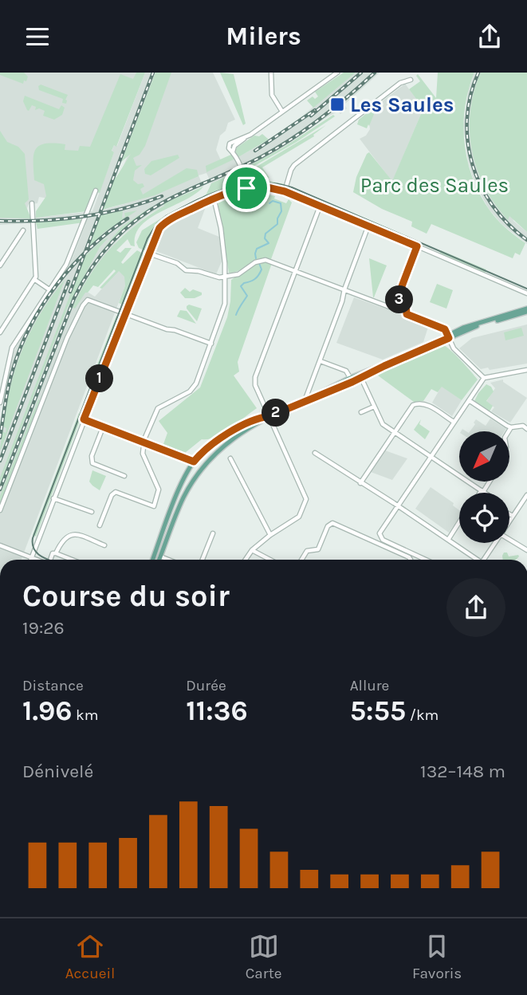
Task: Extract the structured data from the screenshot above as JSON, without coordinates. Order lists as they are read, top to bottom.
{
  "parks": ["Parc des Saules"],
  "places": {
    "transit": ["Les Saules"]
  },
  "north": "bottom left",
  "page": {
    "header": "Milers",
    "pins": ["3", "1", "2"],
    "heading": ["Course du soir", "19:26"],
    "stats": [
      ["Distance", "1.96 km"],
      ["Durée", "11:36"],
      ["Allure", "5:55 /km"]
    ],
    "chart": ["Dénivelé", "132–148 m"],
    "tabs": ["Accueil", "Carte", "Favoris"]
  }
}
